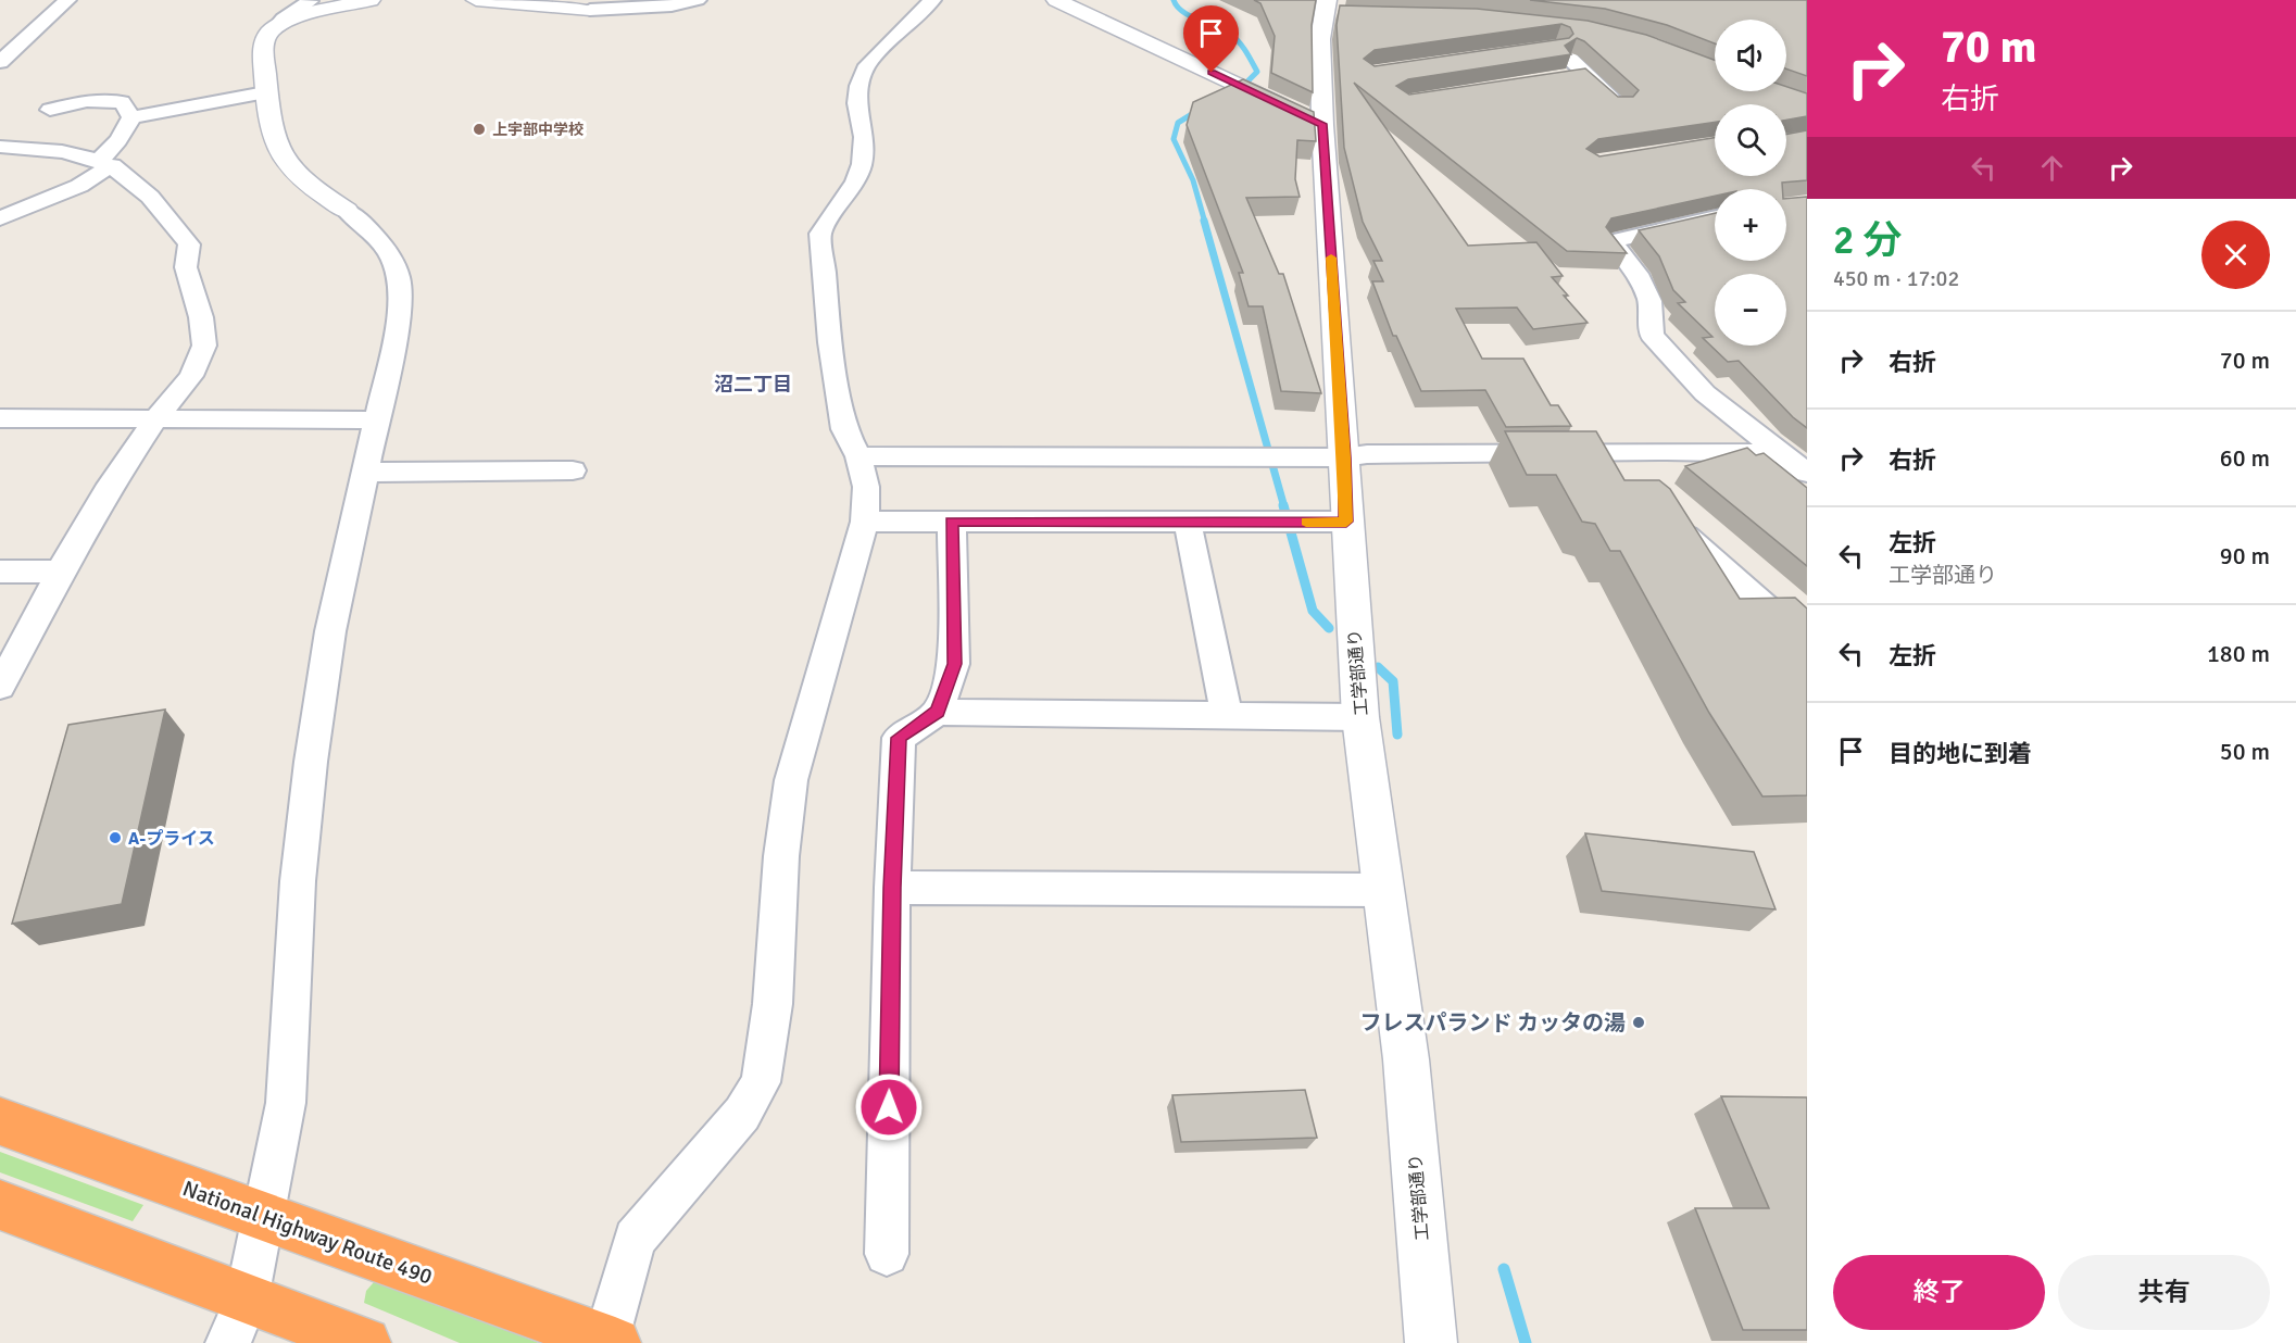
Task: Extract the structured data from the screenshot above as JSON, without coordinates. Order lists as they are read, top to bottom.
{
  "streets": {
    "highway": ["National Highway Route 490"],
    "street": ["工学部通り"]
  },
  "districts": ["沼二丁目"],
  "places": ["上宇部中学校", "A-プライス", "フレスパランド カッタの湯"],
  "page": {
    "turn": ["70 m", "右折"],
    "map_buttons": ["+", "−"],
    "heading": ["2 分", "450 m · 17:02"],
    "list": [
      {
        "name": "右折",
        "value": "70 m"
      },
      {
        "name": "右折",
        "value": "60 m"
      },
      {
        "name": "左折",
        "note": "工学部通り",
        "value": "90 m"
      },
      {
        "name": "左折",
        "value": "180 m"
      },
      {
        "name": "目的地に到着",
        "value": "50 m"
      }
    ],
    "buttons": ["終了", "共有"]
  }
}
